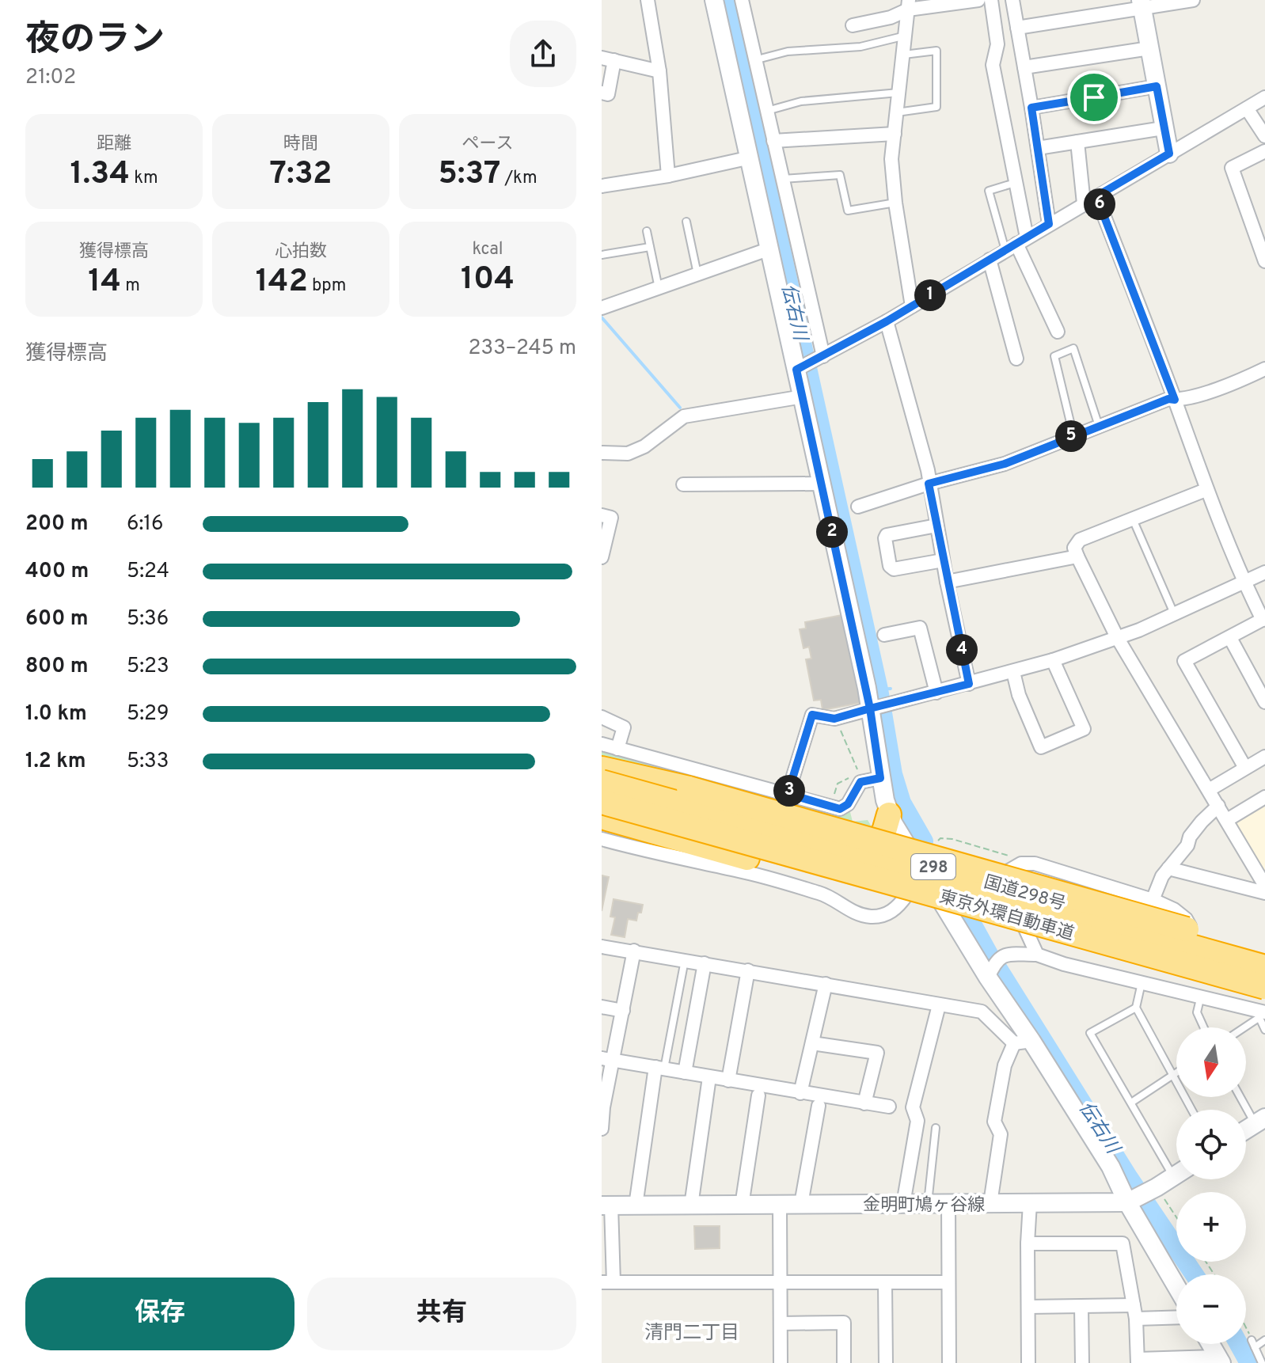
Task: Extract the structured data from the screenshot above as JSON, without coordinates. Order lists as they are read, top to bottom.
{
  "streets": {
    "highway": ["298", "国道298号", "東京外環自動車道"],
    "street": ["金明町鳩ヶ谷線"]
  },
  "crossings": [
    ["国道298号", "東京外環自動車道"]
  ],
  "districts": ["清門二丁目"],
  "water": ["伝右川"],
  "north": "bottom",
  "page": {
    "heading": ["夜のラン", "21:02"],
    "stats": [
      ["距離", "1.34 km"],
      ["時間", "7:32"],
      ["ペース", "5:37 /km"],
      ["獲得標高", "14 m"],
      ["心拍数", "142 bpm"],
      ["kcal", "104"]
    ],
    "pins": [
      "6",
      "1",
      "5",
      "2",
      "4",
      "3"
    ],
    "chart": ["獲得標高", "233–245 m"],
    "list": [
      {
        "name": "200 m",
        "note": "6:16"
      },
      {
        "name": "400 m",
        "note": "5:24"
      },
      {
        "name": "600 m",
        "note": "5:36"
      },
      {
        "name": "800 m",
        "note": "5:23"
      },
      {
        "name": "1.0 km",
        "note": "5:29"
      },
      {
        "name": "1.2 km",
        "note": "5:33"
      }
    ],
    "map_buttons": ["+", "−"],
    "buttons": ["保存", "共有"]
  }
}
